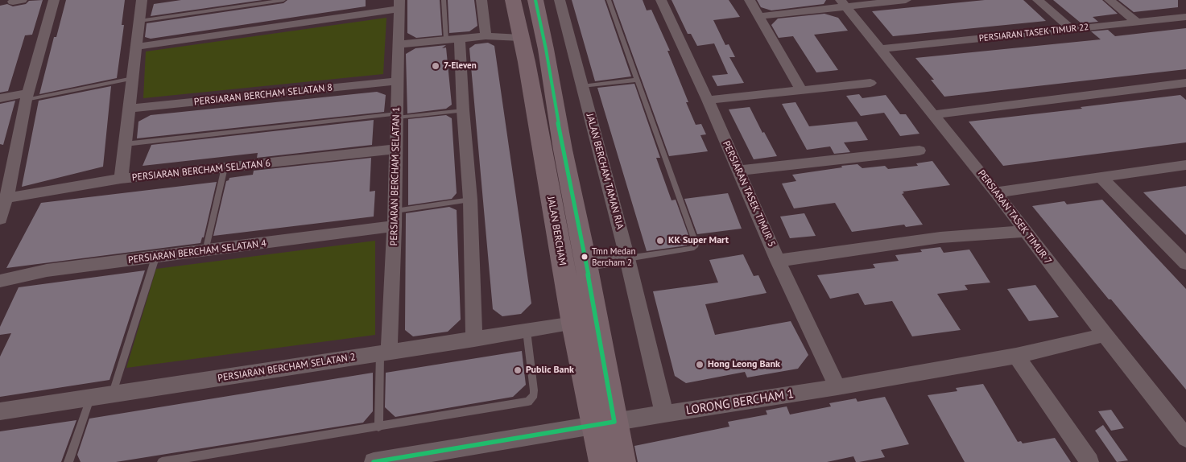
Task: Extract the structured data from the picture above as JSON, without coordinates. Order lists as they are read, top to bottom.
{
  "streets": {
    "main road": ["JALAN BERCHAM"],
    "street": [
      "PERSIARAN TASEK TIMUR 22",
      "PERSIARAN BERCHAM SELATAN 8",
      "PERSIARAN BERCHAM SELATAN 6",
      "JALAN BERCHAM TAMAN RIA",
      "PERSIARAN BERCHAM SELATAN 1",
      "PERSIARAN TASEK TIMUR 5",
      "PERSIARAN TASEK TIMUR 7",
      "PERSIARAN BERCHAM SELATAN 4",
      "PERSIARAN BERCHAM SELATAN 2",
      "LORONG BERCHAM 1"
    ]
  },
  "crossings": [
    ["PERSIARAN TASEK TIMUR 22", "PERSIARAN TASEK TIMUR 7"],
    ["PERSIARAN BERCHAM SELATAN 8", "PERSIARAN BERCHAM SELATAN 1"],
    ["PERSIARAN BERCHAM SELATAN 6", "PERSIARAN BERCHAM SELATAN 1"],
    ["JALAN BERCHAM TAMAN RIA", "LORONG BERCHAM 1"],
    ["PERSIARAN BERCHAM SELATAN 1", "PERSIARAN BERCHAM SELATAN 4"],
    ["PERSIARAN BERCHAM SELATAN 1", "PERSIARAN BERCHAM SELATAN 2"],
    ["PERSIARAN TASEK TIMUR 5", "LORONG BERCHAM 1"],
    ["PERSIARAN TASEK TIMUR 7", "LORONG BERCHAM 1"],
    ["JALAN BERCHAM", "PERSIARAN BERCHAM SELATAN 2"],
    ["JALAN BERCHAM", "LORONG BERCHAM 1"]
  ],
  "places": [
    "7-Eleven",
    "KK Super Mart",
    "Tmn Medan Bercham 2",
    "Hong Leong Bank",
    "Public Bank"
  ]
}
